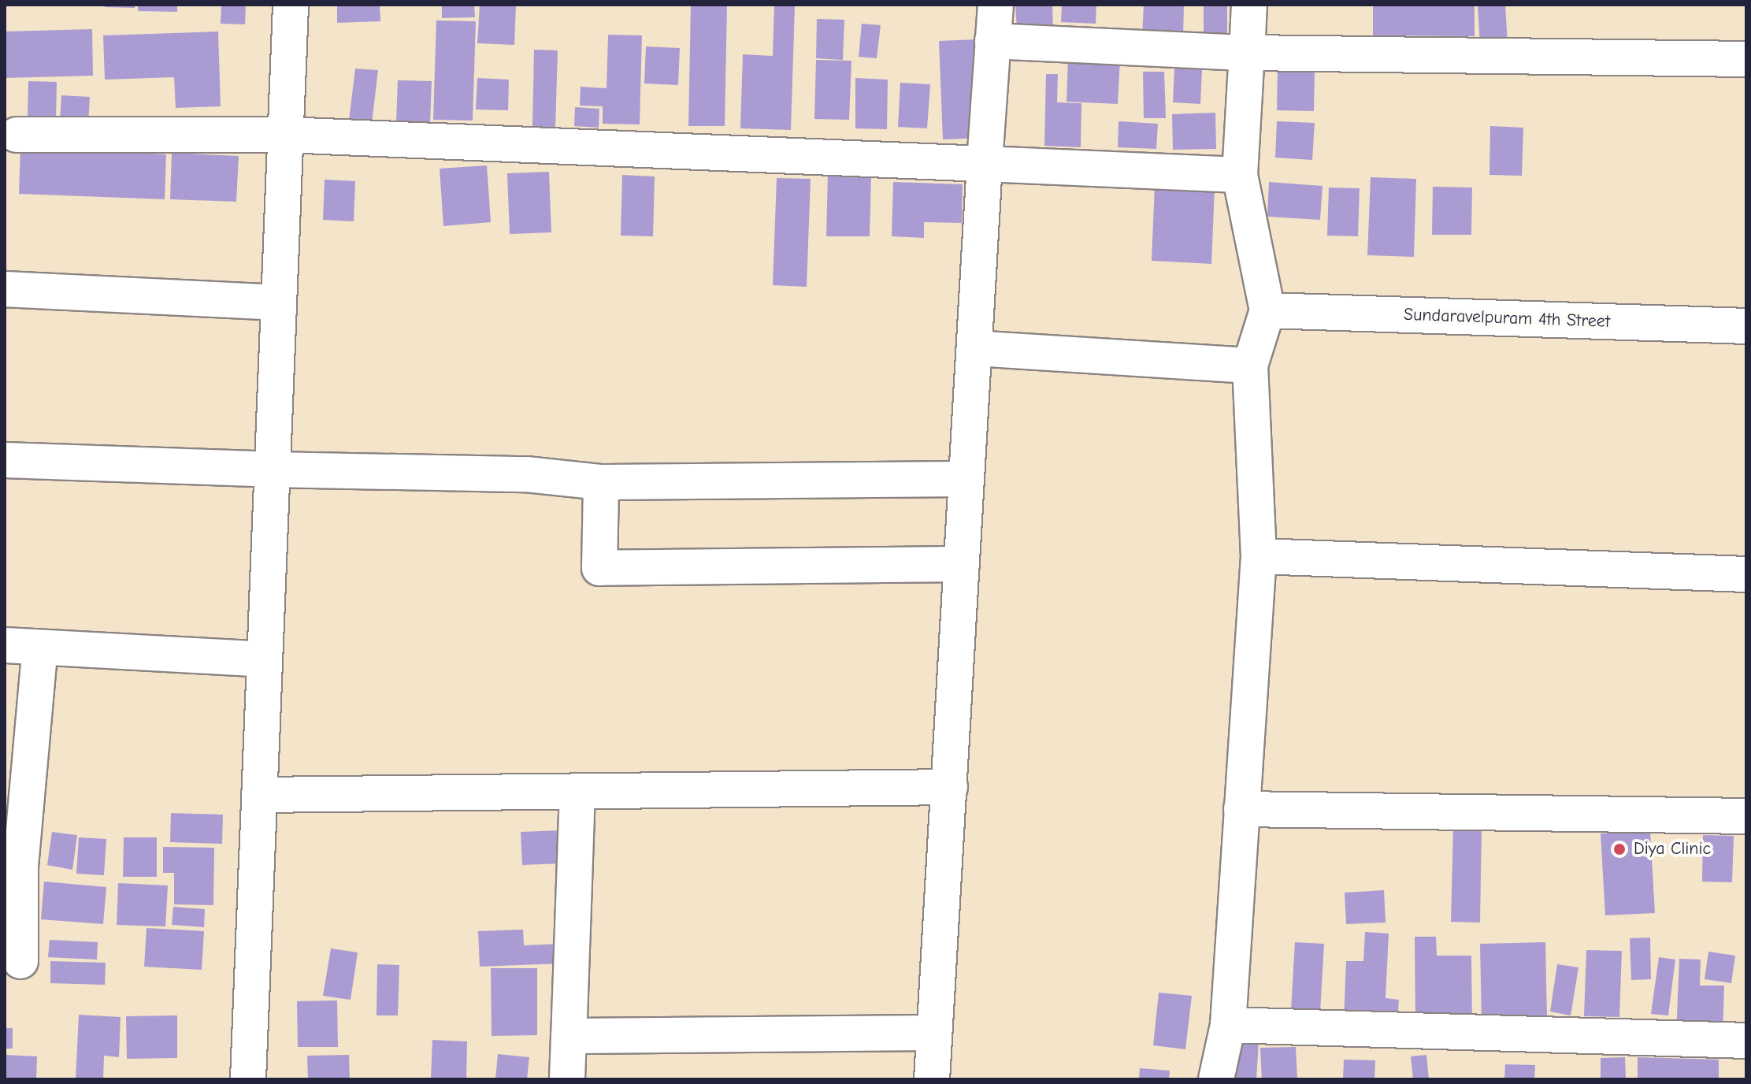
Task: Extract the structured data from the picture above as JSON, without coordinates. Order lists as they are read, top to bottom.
{
  "streets": {
    "street": ["Sundaravelpuram 4th Street"]
  },
  "places": ["Diya Clinic"]
}
